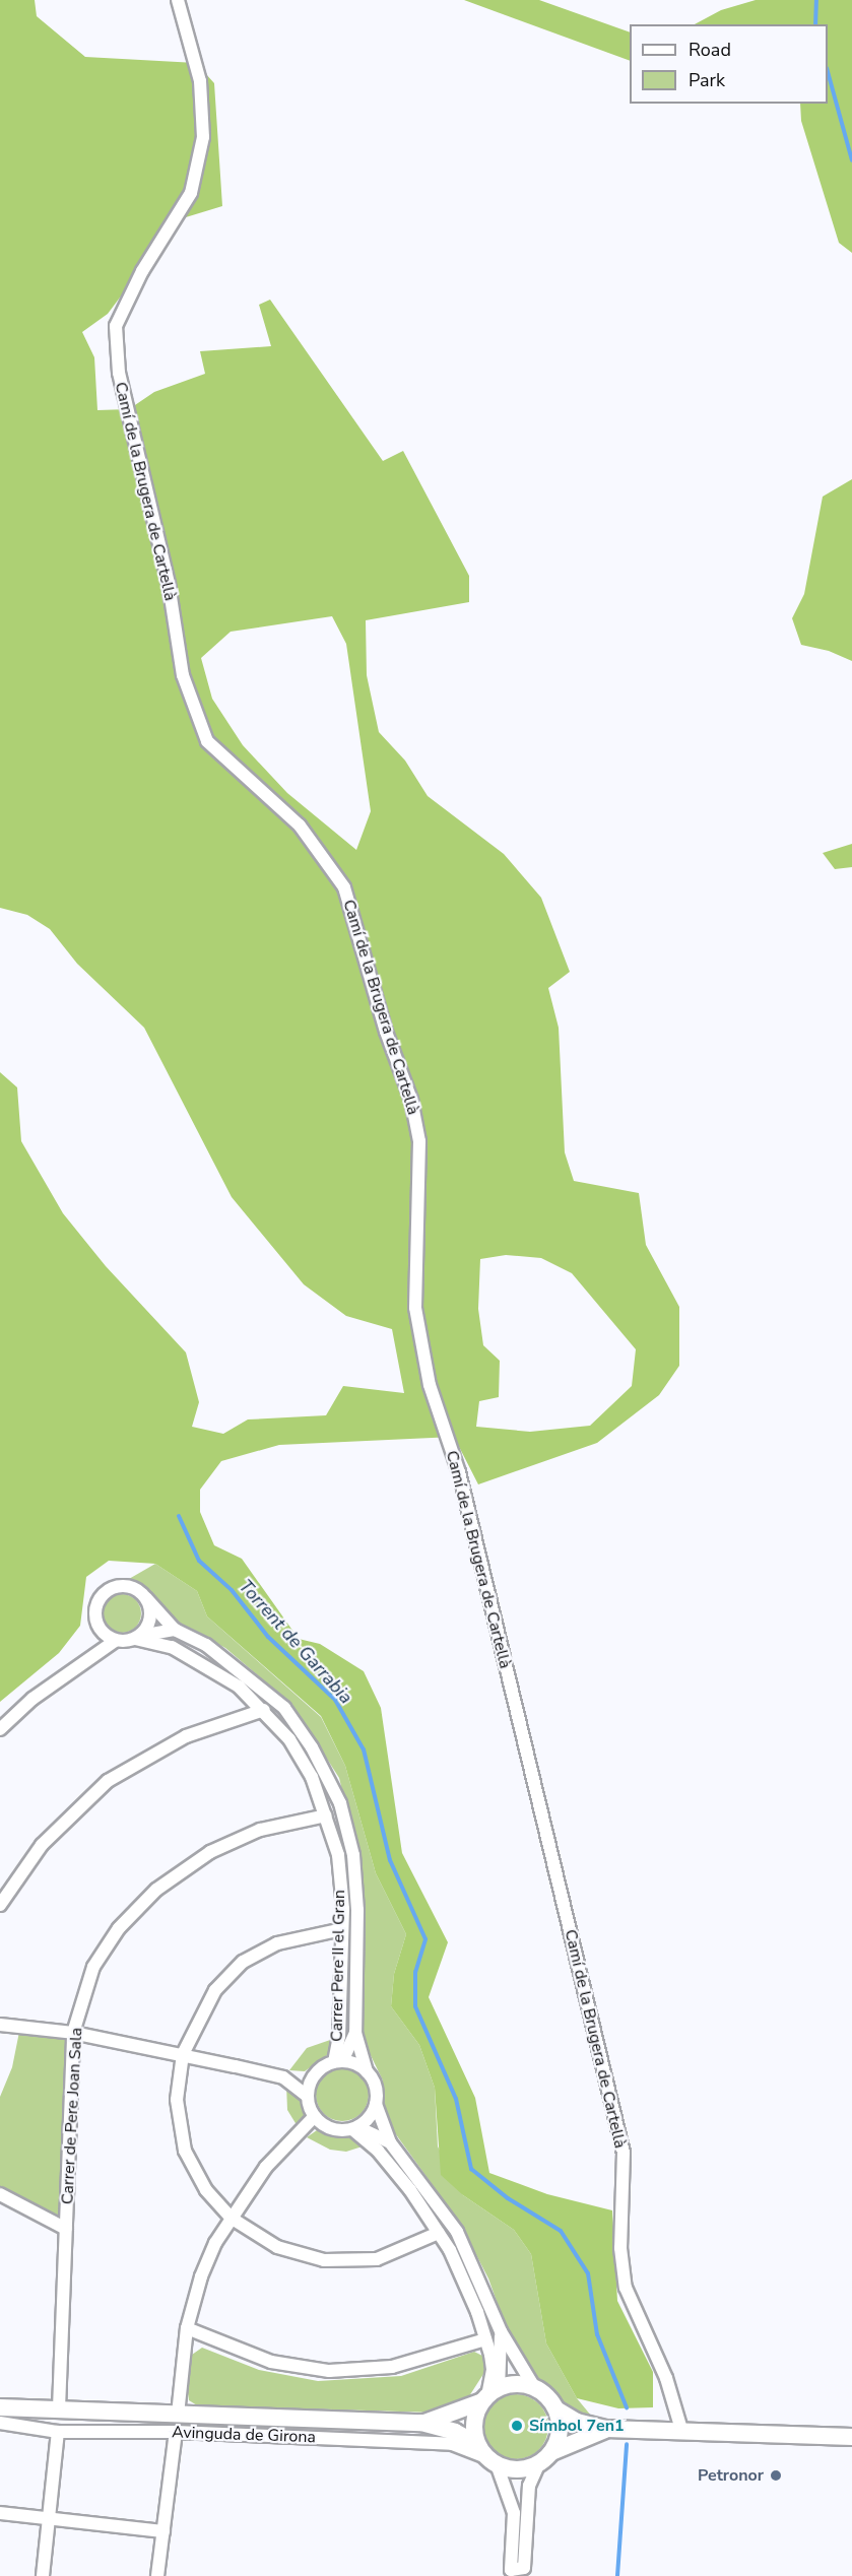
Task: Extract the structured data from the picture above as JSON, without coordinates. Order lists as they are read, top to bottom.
{
  "streets": {
    "main road": ["Avinguda de Girona"],
    "street": ["Camí de la Brugera de Cartellà", "Carrer Pere II el Gran", "Carrer de Pere Joan Sala"]
  },
  "crossings": [
    ["Carrer Pere II el Gran", "Carrer de Pere Joan Sala"],
    ["Carrer de Pere Joan Sala", "Avinguda de Girona"]
  ],
  "water": ["Torrent de Garrabia"],
  "places": ["Símbol 7en1", "Petronor"],
  "legend": ["Road", "Park"]
}
